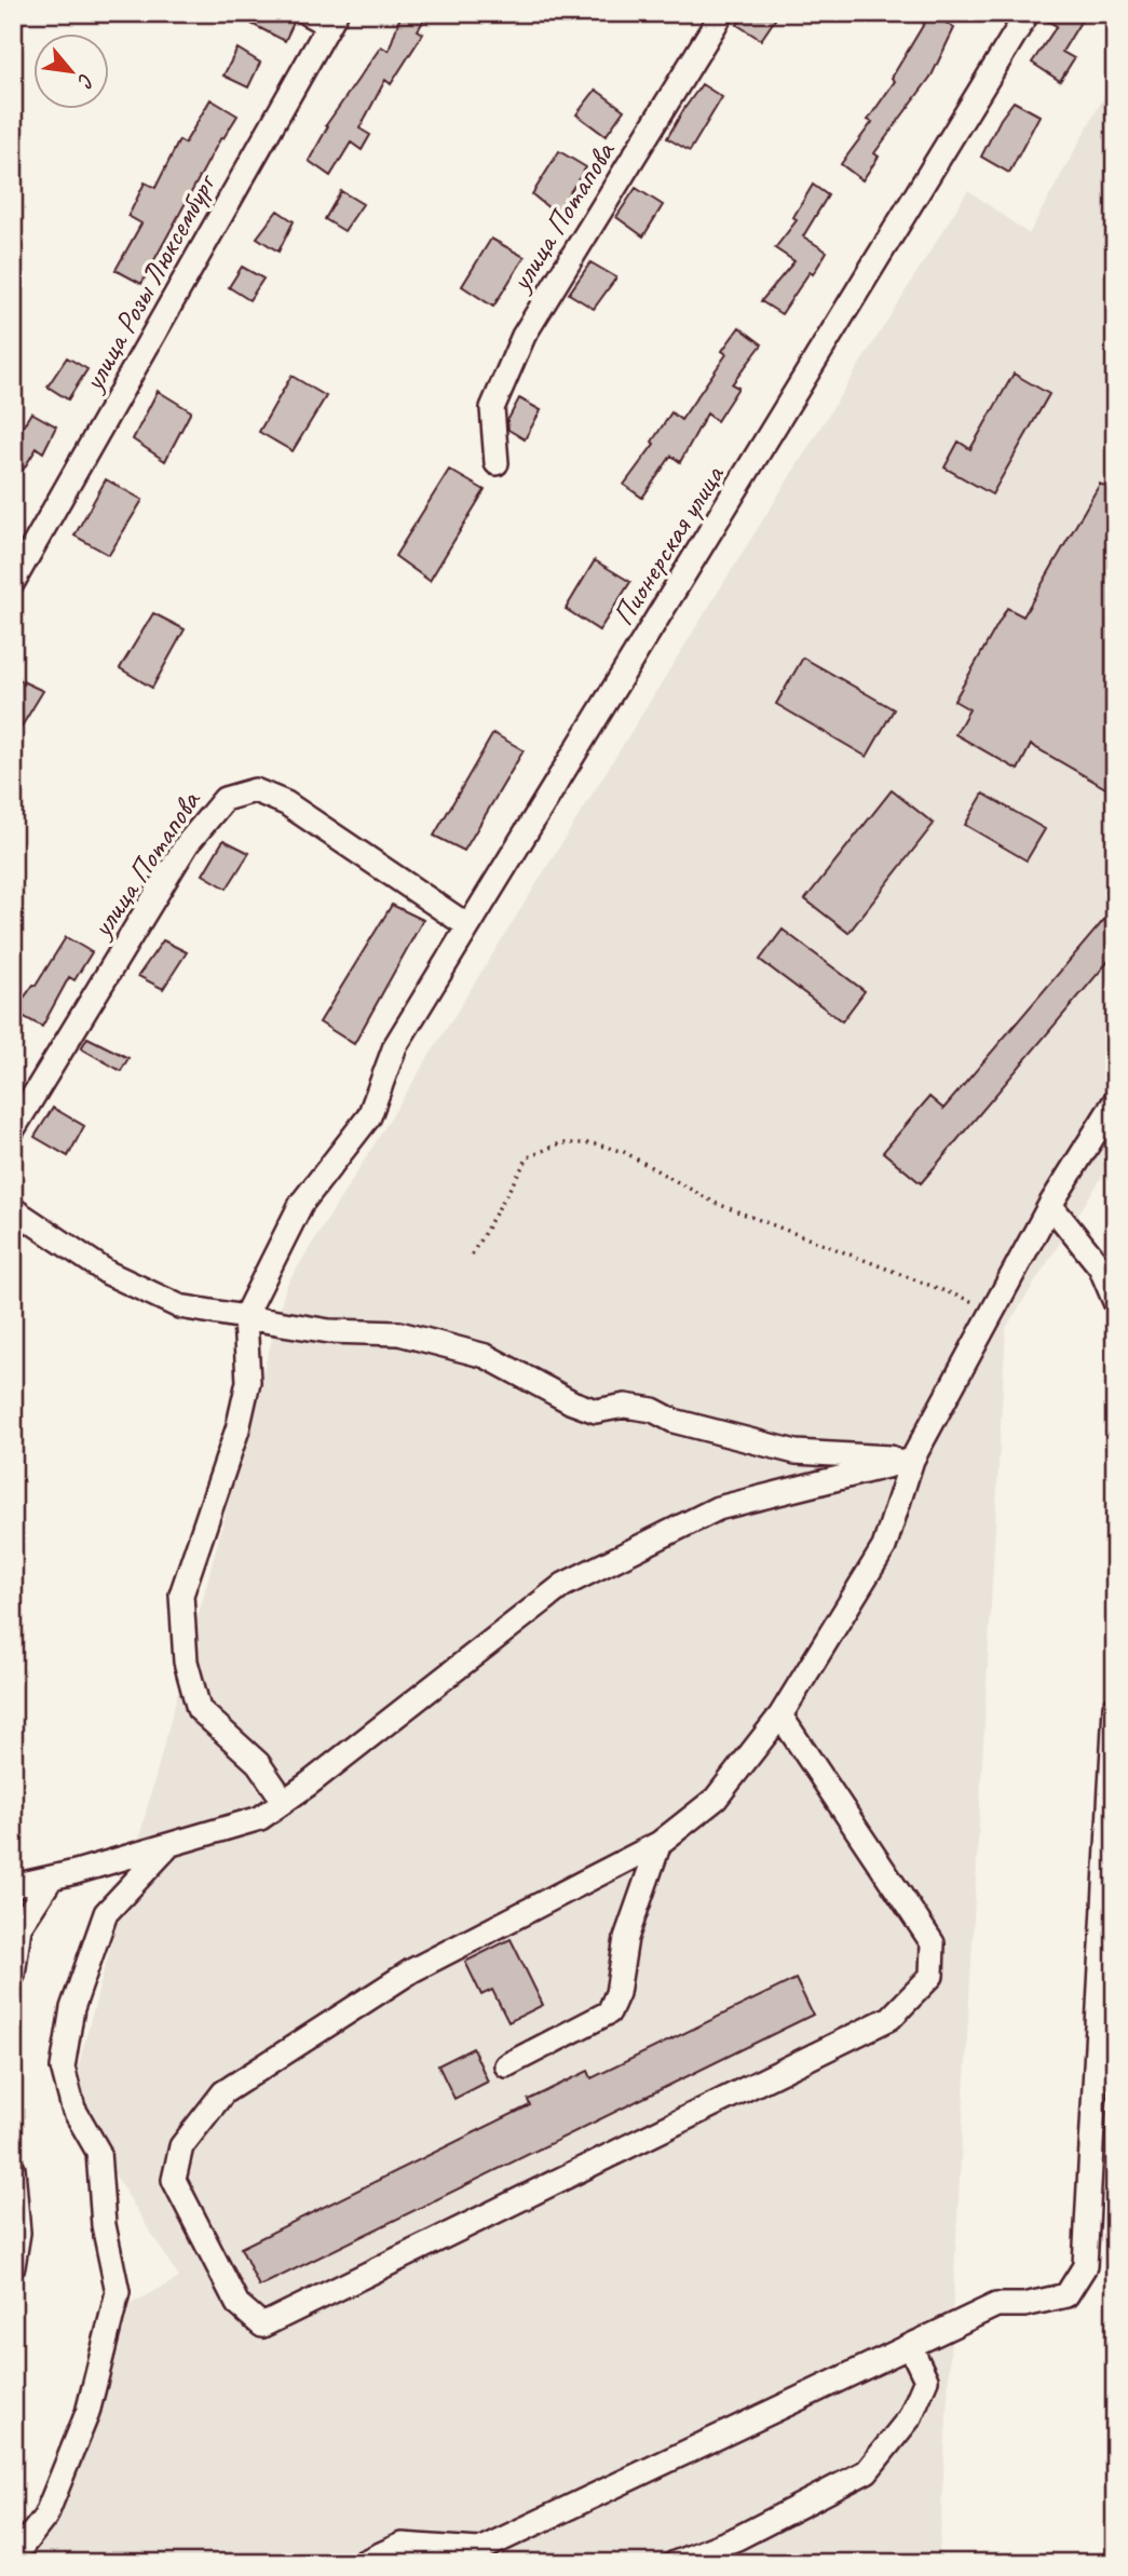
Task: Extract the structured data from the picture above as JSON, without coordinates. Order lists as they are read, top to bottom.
{
  "streets": {
    "street": ["улица Потапова", "улица Розы Люксембург", "Пионерская улица"]
  },
  "crossings": [
    ["улица Потапова", "Пионерская улица"]
  ],
  "north": "bottom right"
}
